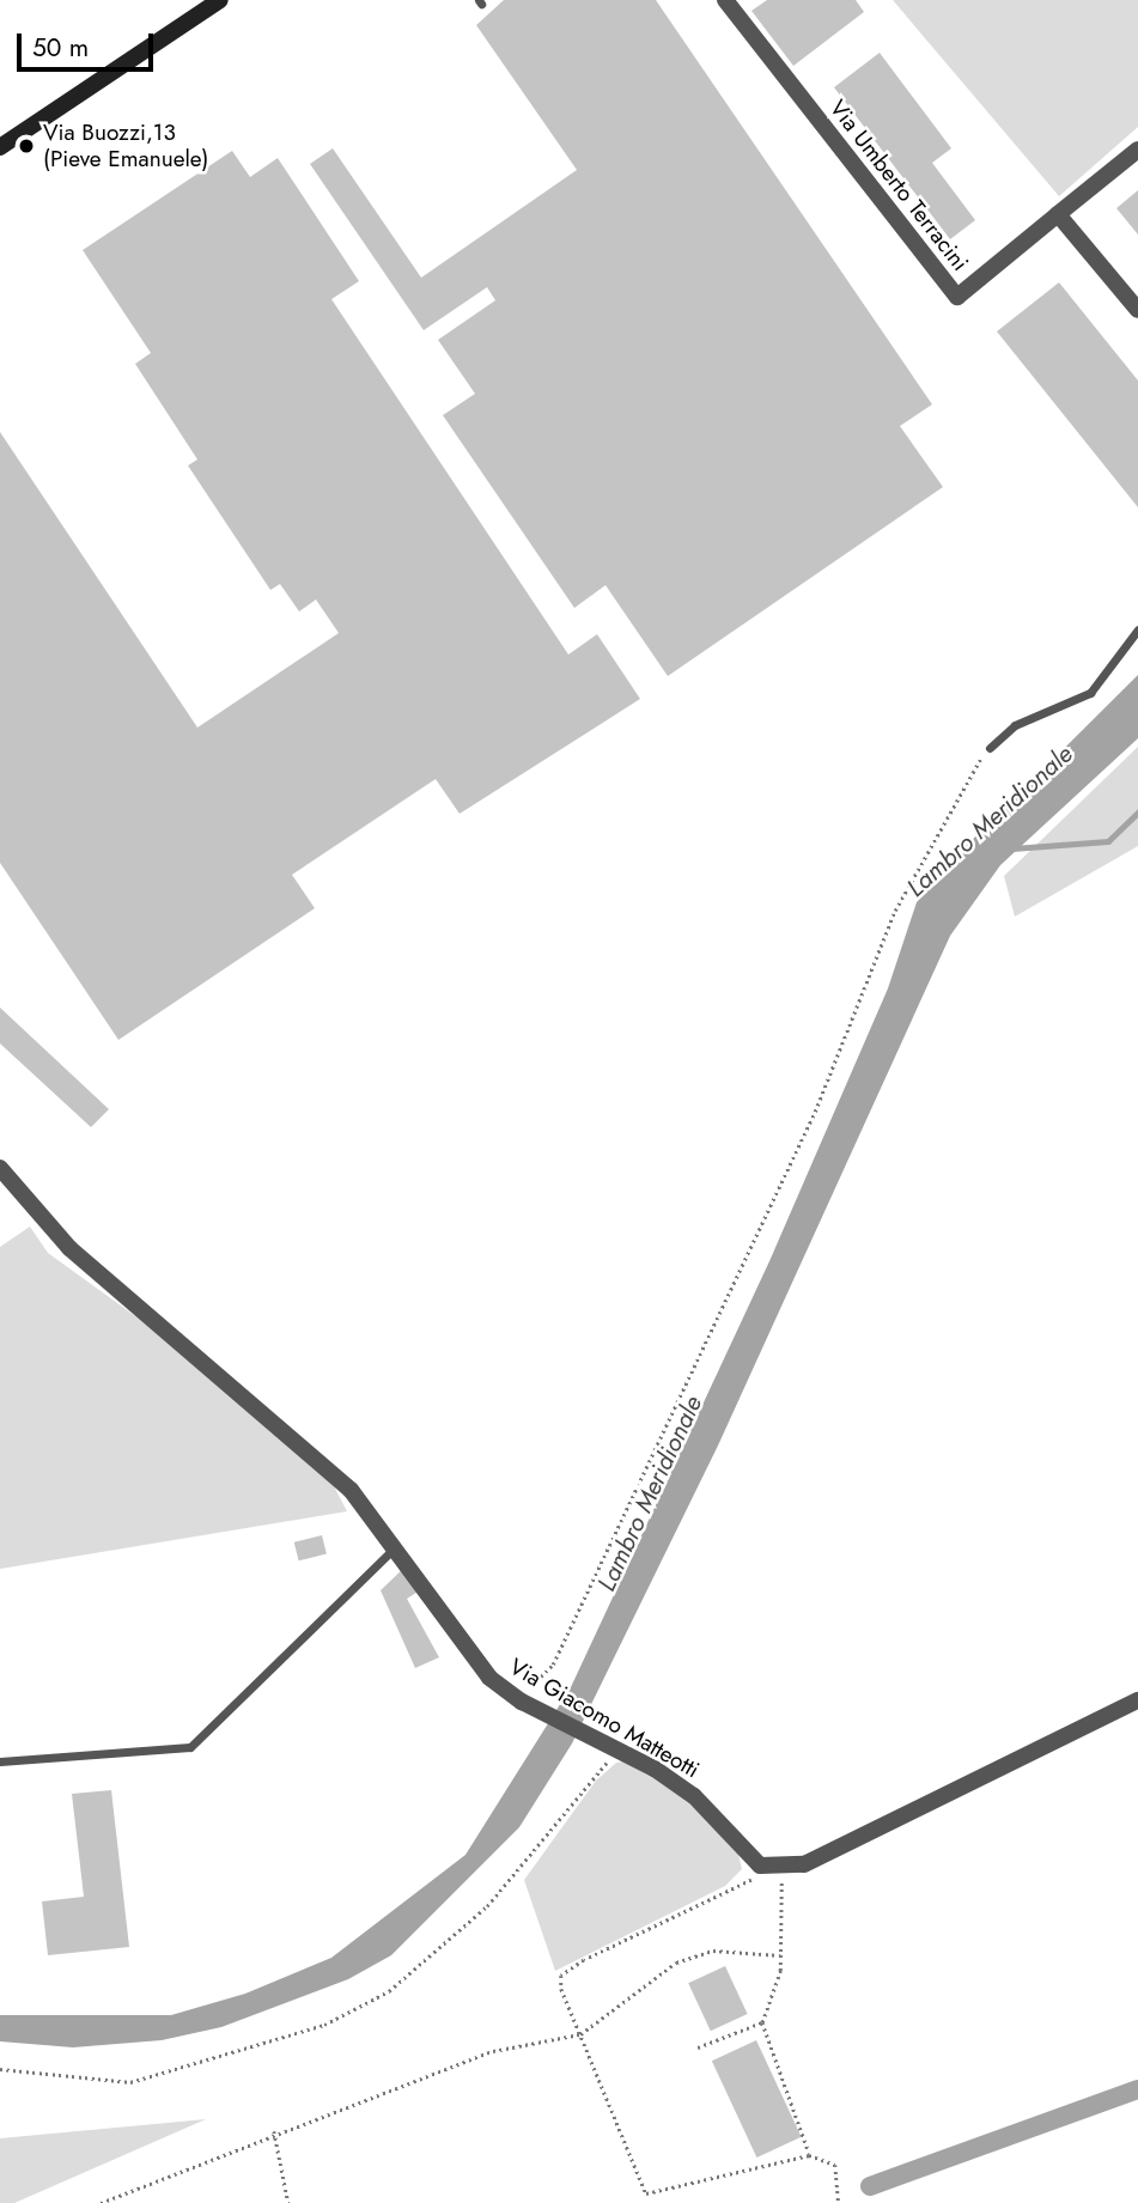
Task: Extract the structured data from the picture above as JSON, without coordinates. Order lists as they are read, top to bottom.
{
  "streets": {
    "street": ["Via Umberto Terracini", "Via Giacomo Matteotti"]
  },
  "water": ["Lambro Meridionale"],
  "places": ["Via Buozzi,13 (Pieve Emanuele)"],
  "scale_bar": "50 m"
}
